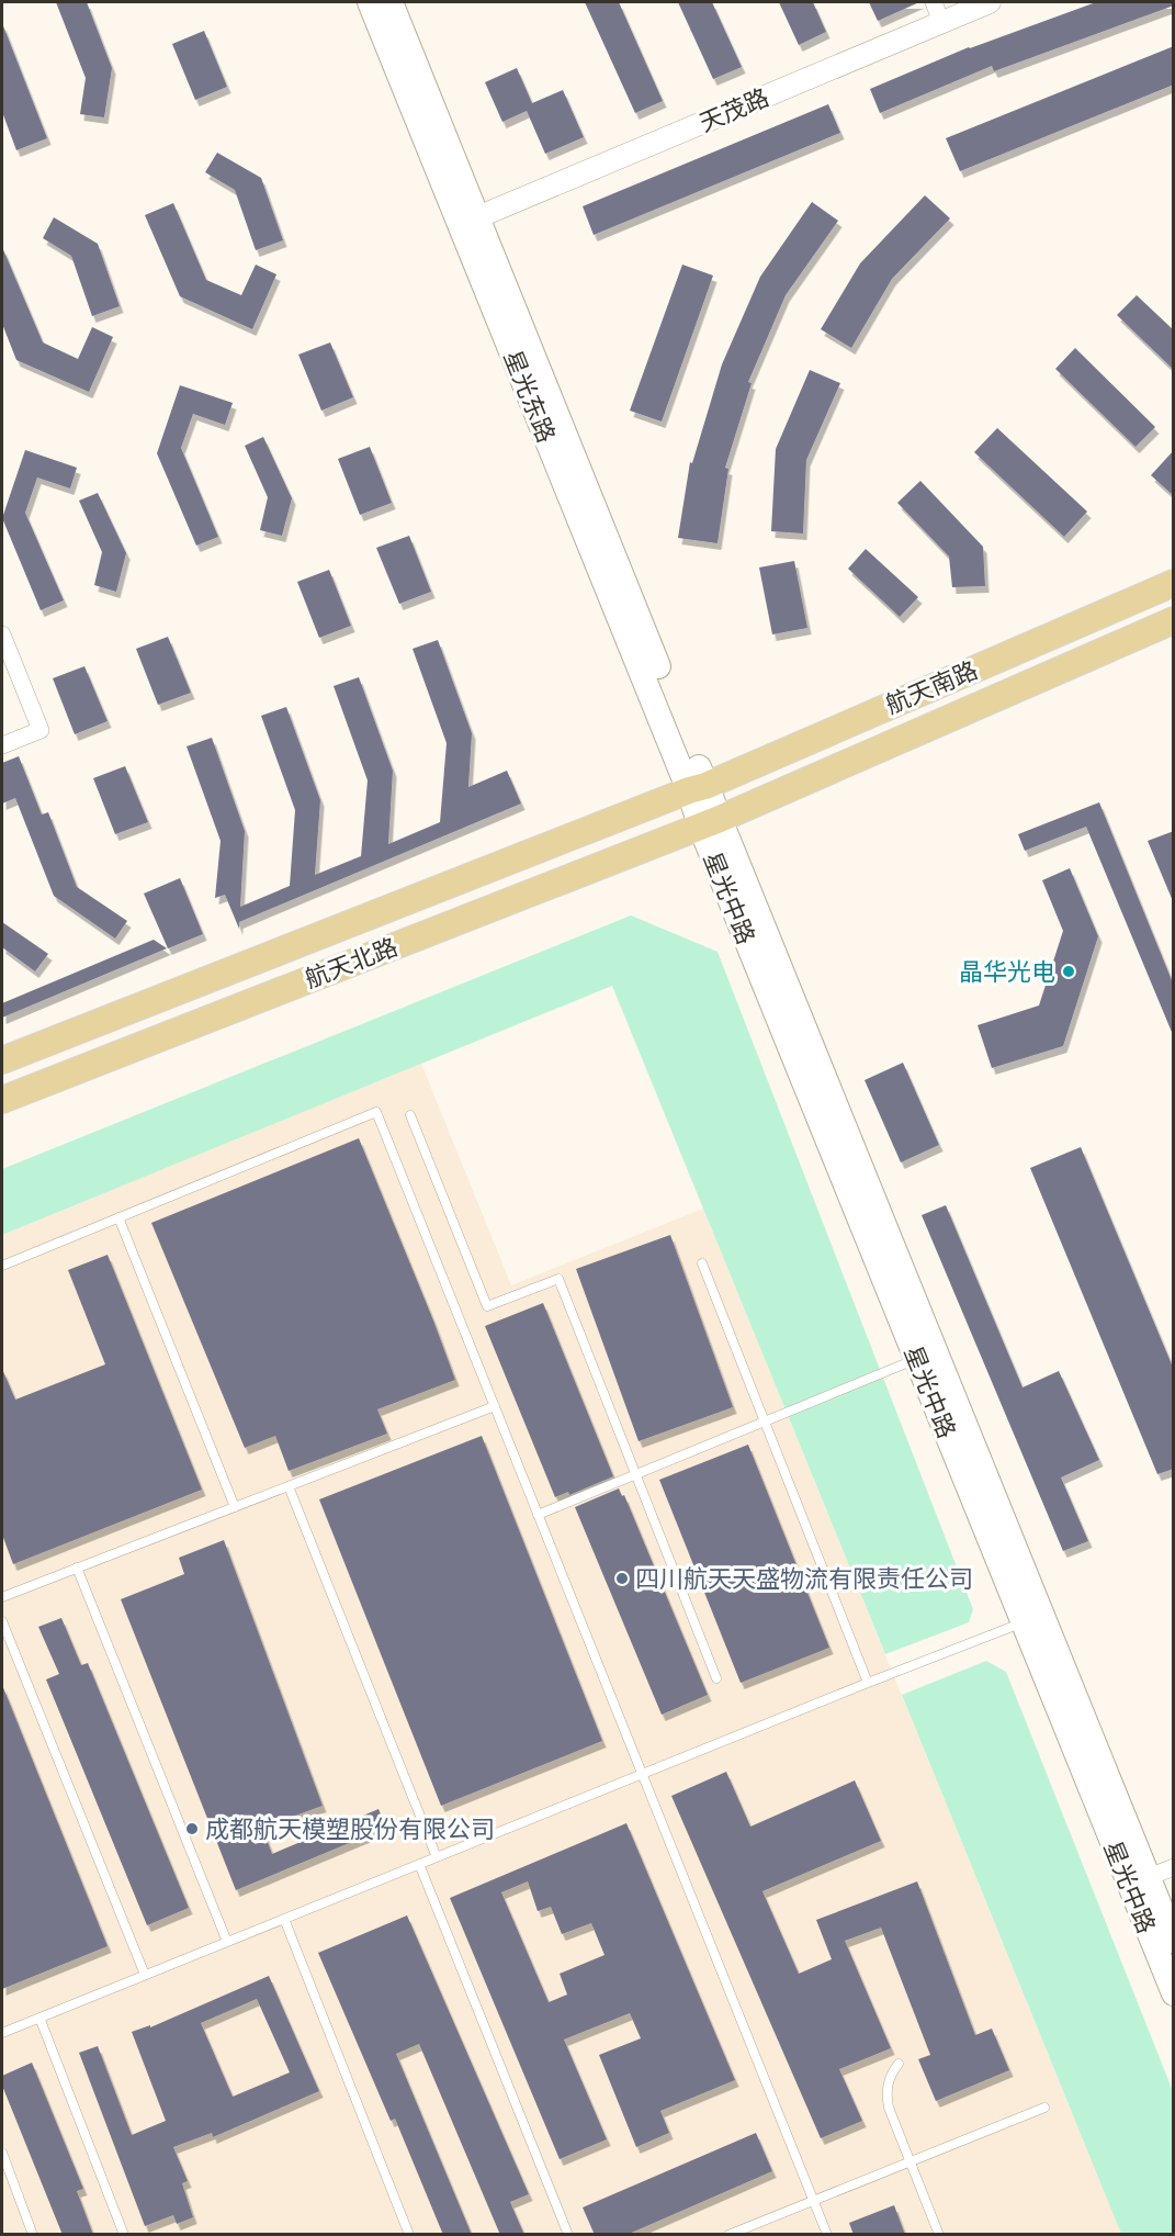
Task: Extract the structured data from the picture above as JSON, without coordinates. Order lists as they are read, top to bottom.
{
  "streets": {
    "main road": [
      "星光东路",
      "航天南路",
      "星光中路",
      "航天北路"
    ],
    "street": ["天茂路"]
  },
  "crossings": [
    ["天茂路", "星光东路"],
    ["星光东路", "航天南路"],
    ["星光东路", "星光中路"],
    ["星光东路", "航天北路"],
    ["航天南路", "星光中路"],
    ["航天南路", "航天北路"],
    ["星光中路", "航天北路"]
  ],
  "places": ["晶华光电", "四川航天天盛物流有限责任公司", "成都航天模塑股份有限公司"]
}
